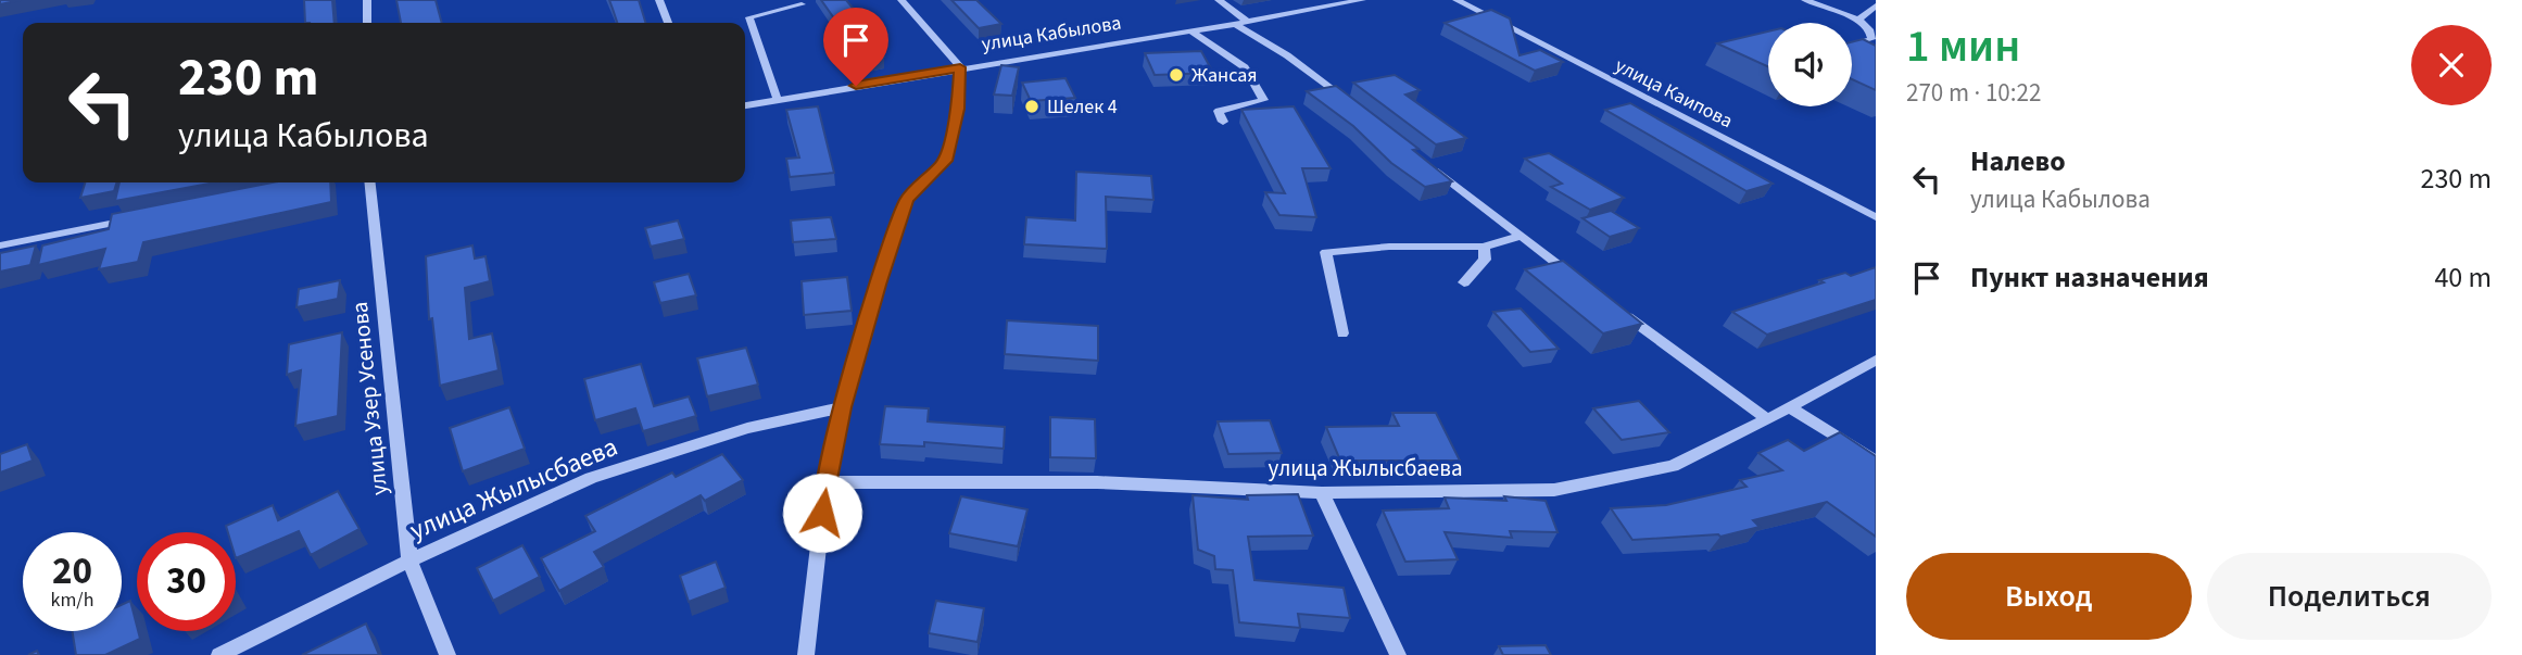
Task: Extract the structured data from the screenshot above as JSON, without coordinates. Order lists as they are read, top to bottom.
{
  "streets": {
    "street": [
      "улица Кабылова",
      "улица Каипова",
      "улица Узер Усенова",
      "улица Жылысбаева"
    ]
  },
  "crossings": [
    ["улица Узер Усенова", "улица Жылысбаева"]
  ],
  "places": ["Жансая", "Шелек 4"],
  "page": {
    "heading": ["1 мин", "270 m · 10:22"],
    "turn": ["230 m", "улица Кабылова"],
    "list": [
      {
        "name": "Налево",
        "note": "улица Кабылова",
        "value": "230 m"
      },
      {
        "name": "Пункт назначения",
        "value": "40 m"
      }
    ],
    "speed": "20 km/h",
    "limit": "30",
    "buttons": ["Выход", "Поделиться"]
  }
}
